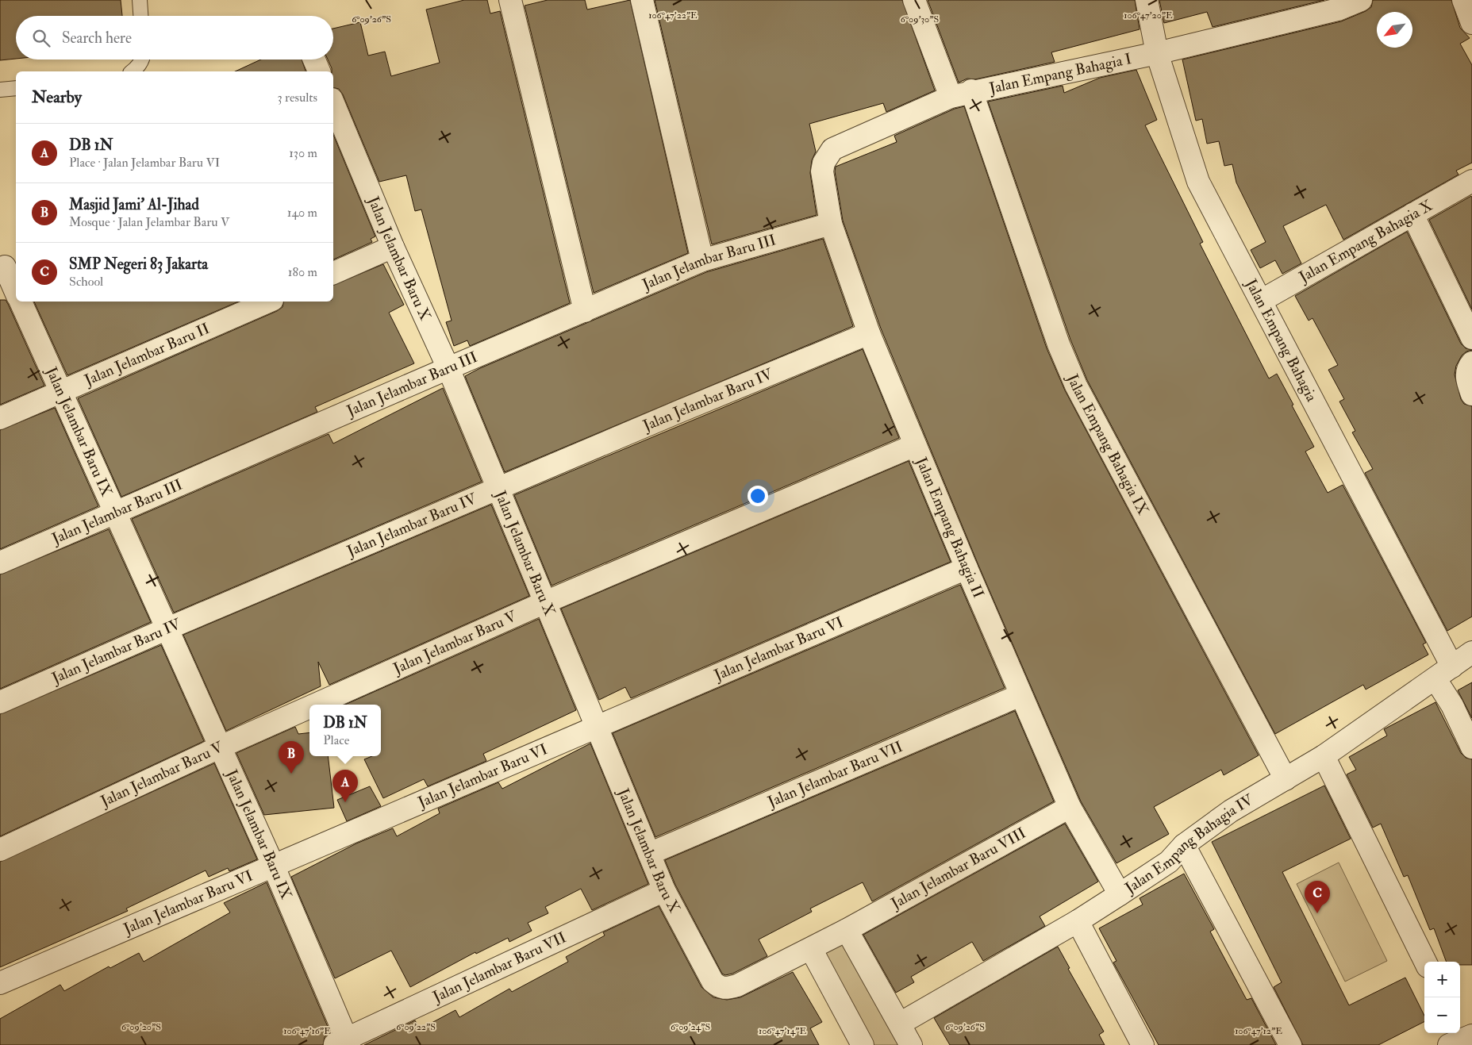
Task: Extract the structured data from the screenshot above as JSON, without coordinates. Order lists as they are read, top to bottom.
{
  "streets": {
    "street": [
      "Jalan Empang Bahagia I",
      "Jalan Empang Bahagia X",
      "Jalan Jelambar Baru X",
      "Jalan Jelambar Baru III",
      "Jalan Empang Bahagia",
      "Jalan Jelambar Baru II",
      "Jalan Jelambar Baru IV",
      "Jalan Jelambar Baru IX",
      "Jalan Empang Bahagia IX",
      "Jalan Empang Bahagia II",
      "Jalan Jelambar Baru V",
      "Jalan Jelambar Baru VI",
      "Jalan Jelambar Baru VII",
      "Jalan Empang Bahagia IV",
      "Jalan Jelambar Baru VIII"
    ]
  },
  "crossings": [
    ["Jalan Empang Bahagia I", "Jalan Empang Bahagia"],
    ["Jalan Empang Bahagia I", "Jalan Empang Bahagia IX"],
    ["Jalan Empang Bahagia I", "Jalan Empang Bahagia II"],
    ["Jalan Empang Bahagia X", "Jalan Empang Bahagia"],
    ["Jalan Jelambar Baru X", "Jalan Jelambar Baru III"],
    ["Jalan Jelambar Baru X", "Jalan Jelambar Baru IV"],
    ["Jalan Jelambar Baru X", "Jalan Jelambar Baru V"],
    ["Jalan Jelambar Baru X", "Jalan Jelambar Baru VI"],
    ["Jalan Jelambar Baru X", "Jalan Jelambar Baru VII"],
    ["Jalan Jelambar Baru X", "Jalan Jelambar Baru VIII"],
    ["Jalan Jelambar Baru III", "Jalan Jelambar Baru IX"],
    ["Jalan Jelambar Baru III", "Jalan Empang Bahagia II"],
    ["Jalan Empang Bahagia", "Jalan Empang Bahagia IV"],
    ["Jalan Jelambar Baru II", "Jalan Jelambar Baru IX"],
    ["Jalan Jelambar Baru IV", "Jalan Jelambar Baru IX"],
    ["Jalan Jelambar Baru IV", "Jalan Empang Bahagia II"],
    ["Jalan Jelambar Baru IX", "Jalan Jelambar Baru V"],
    ["Jalan Jelambar Baru IX", "Jalan Jelambar Baru VI"],
    ["Jalan Jelambar Baru IX", "Jalan Jelambar Baru VII"],
    ["Jalan Empang Bahagia IX", "Jalan Empang Bahagia IV"],
    ["Jalan Empang Bahagia II", "Jalan Jelambar Baru V"],
    ["Jalan Empang Bahagia II", "Jalan Jelambar Baru VI"],
    ["Jalan Empang Bahagia II", "Jalan Jelambar Baru VII"],
    ["Jalan Empang Bahagia II", "Jalan Empang Bahagia IV"],
    ["Jalan Empang Bahagia II", "Jalan Jelambar Baru VIII"]
  ],
  "north": "bottom left",
  "page": {
    "search": "Search here",
    "heading": ["Nearby", "3 results"],
    "list": [
      {
        "mark": "A",
        "name": "DB 1N",
        "note": "Place · Jalan Jelambar Baru VI",
        "value": "130 m"
      },
      {
        "mark": "B",
        "name": "Masjid Jami' Al-Jihad",
        "note": "Mosque · Jalan Jelambar Baru V",
        "value": "140 m"
      },
      {
        "mark": "C",
        "name": "SMP Negeri 83 Jakarta",
        "note": "School",
        "value": "180 m"
      }
    ],
    "popup": ["DB 1N", "Place"],
    "pins": ["B", "A", "C"],
    "map_buttons": ["+", "−"]
  },
  "coordinates": [
    "106°47'20\"E",
    "106°47'22\"E",
    "6°09'26\"S",
    "6°09'30\"S",
    "6°09'20\"S",
    "6°09'22\"S",
    "6°09'24\"S",
    "106°47'16\"E",
    "106°47'14\"E",
    "106°47'12\"E"
  ]
}
